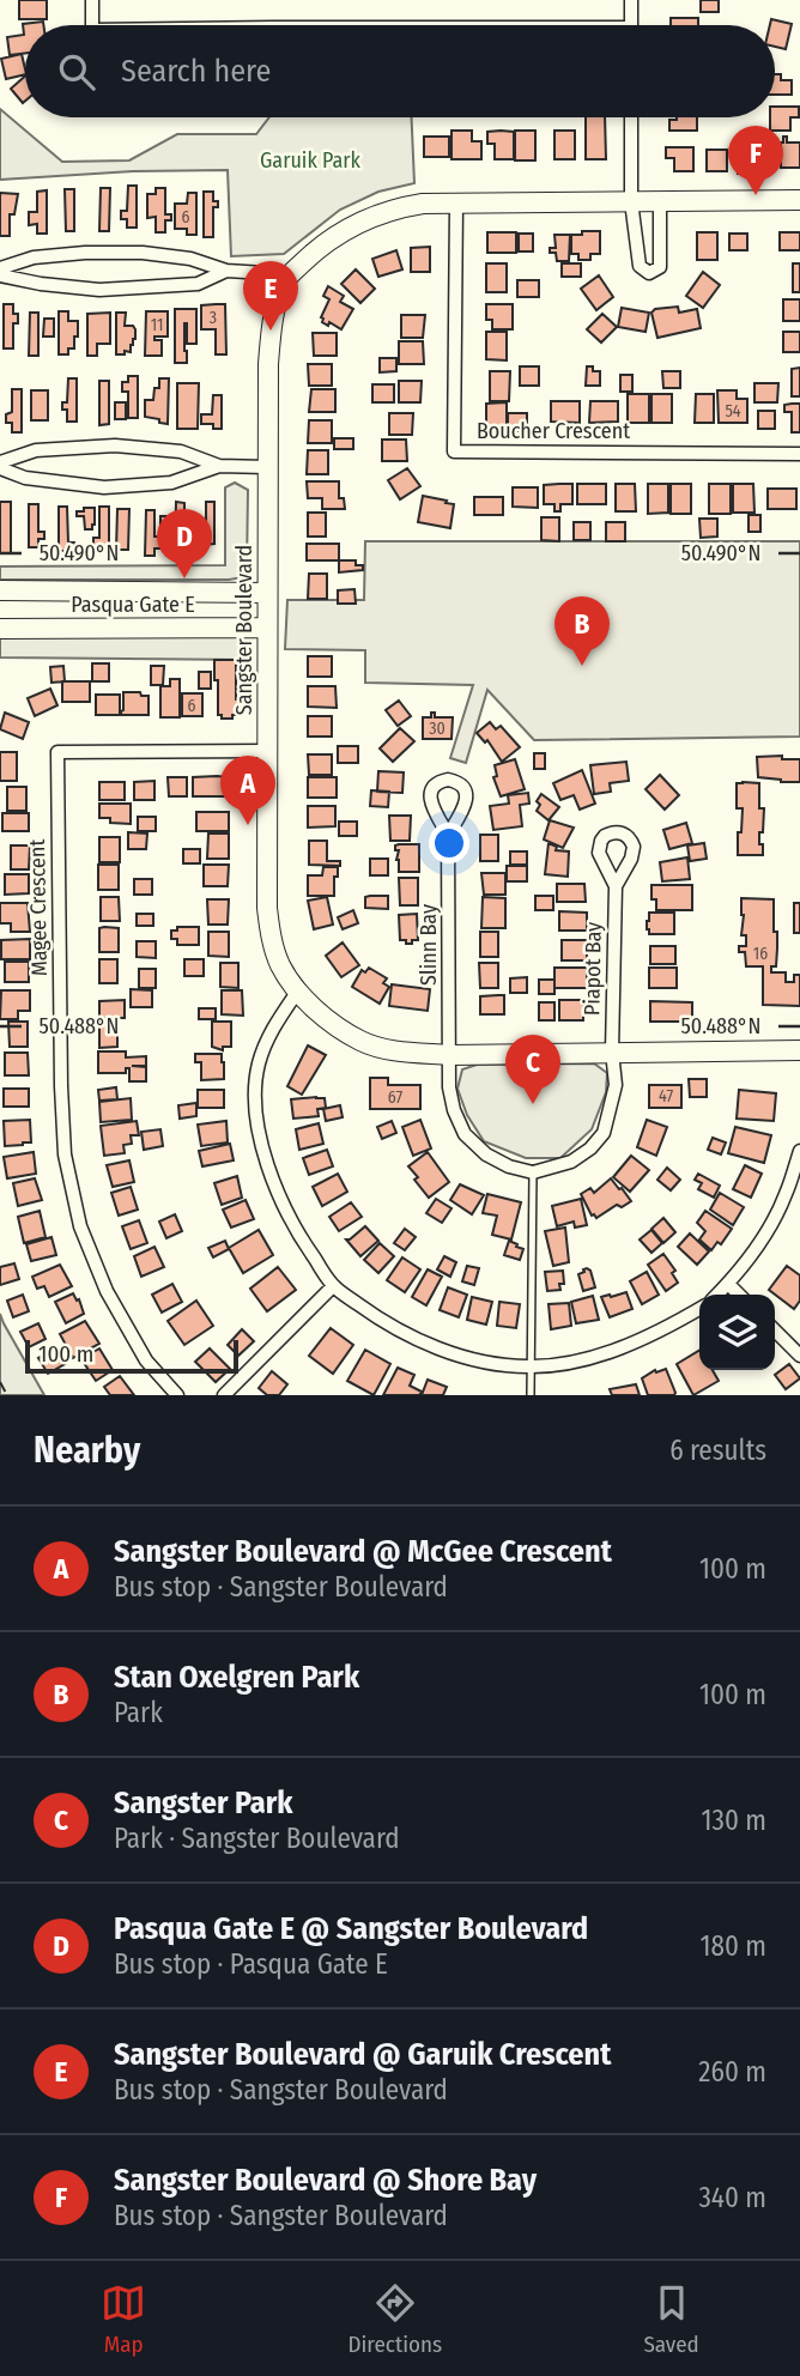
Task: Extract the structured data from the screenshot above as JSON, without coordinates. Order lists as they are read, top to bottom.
{
  "streets": {
    "street": [
      "Boucher Crescent",
      "Pasqua Gate E",
      "Sangster Boulevard",
      "Magee Crescent",
      "Slinn Bay",
      "Piapot Bay"
    ]
  },
  "crossings": [
    ["Boucher Crescent", "Sangster Boulevard"],
    ["Pasqua Gate E", "Sangster Boulevard"],
    ["Sangster Boulevard", "Magee Crescent"],
    ["Sangster Boulevard", "Slinn Bay"],
    ["Sangster Boulevard", "Piapot Bay"],
    ["Slinn Bay", "Piapot Bay"]
  ],
  "parks": ["Garuik Park"],
  "house_numbers": [
    "6",
    "3",
    "11",
    "54",
    "6",
    "30",
    "16",
    "47",
    "67"
  ],
  "scale_bar": "100 m",
  "page": {
    "search": "Search here",
    "pins": [
      "F",
      "E",
      "D",
      "B",
      "A",
      "C"
    ],
    "scale": "100 m",
    "heading": ["Nearby", "6 results"],
    "list": [
      {
        "mark": "A",
        "name": "Sangster Boulevard @ McGee Crescent",
        "note": "Bus stop · Sangster Boulevard",
        "value": "100 m"
      },
      {
        "mark": "B",
        "name": "Stan Oxelgren Park",
        "note": "Park",
        "value": "100 m"
      },
      {
        "mark": "C",
        "name": "Sangster Park",
        "note": "Park · Sangster Boulevard",
        "value": "130 m"
      },
      {
        "mark": "D",
        "name": "Pasqua Gate E @ Sangster Boulevard",
        "note": "Bus stop · Pasqua Gate E",
        "value": "180 m"
      },
      {
        "mark": "E",
        "name": "Sangster Boulevard @ Garuik Crescent",
        "note": "Bus stop · Sangster Boulevard",
        "value": "260 m"
      },
      {
        "mark": "F",
        "name": "Sangster Boulevard @ Shore Bay",
        "note": "Bus stop · Sangster Boulevard",
        "value": "340 m"
      }
    ],
    "nav": ["Map", "Directions", "Saved"]
  },
  "coordinates": ["50.490°N", "50.488°N"]
}
